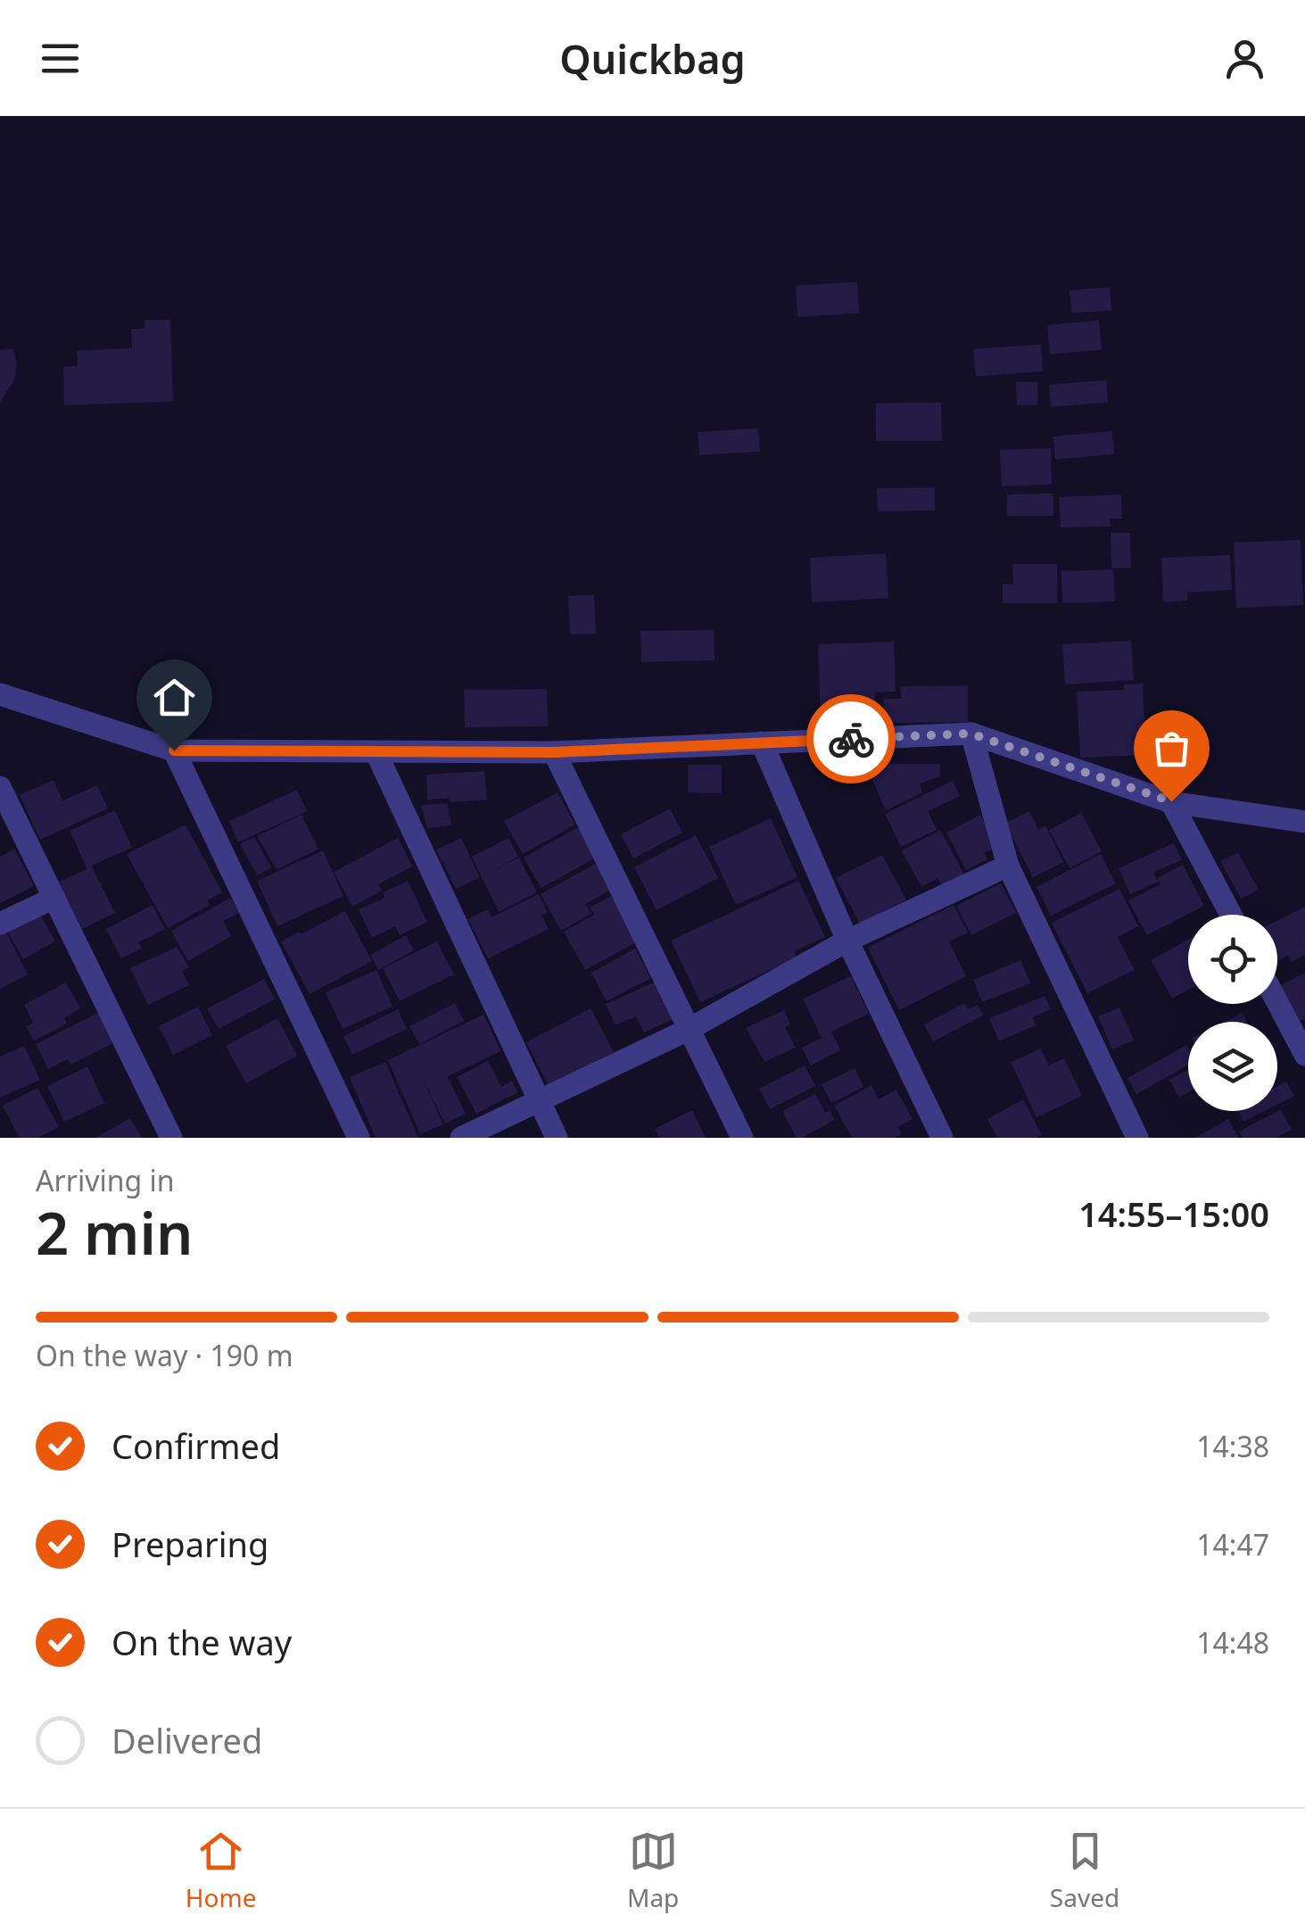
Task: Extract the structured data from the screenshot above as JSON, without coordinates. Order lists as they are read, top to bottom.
{
  "page": {
    "header": "Quickbag",
    "heading": ["2 min", "Arriving in", "14:55–15:00"],
    "bar": "On the way · 190 m",
    "list": [
      ["Confirmed", "14:38"],
      ["Preparing", "14:47"],
      ["On the way", "14:48"],
      "Delivered"
    ],
    "tabs": ["Home", "Map", "Saved"]
  }
}
